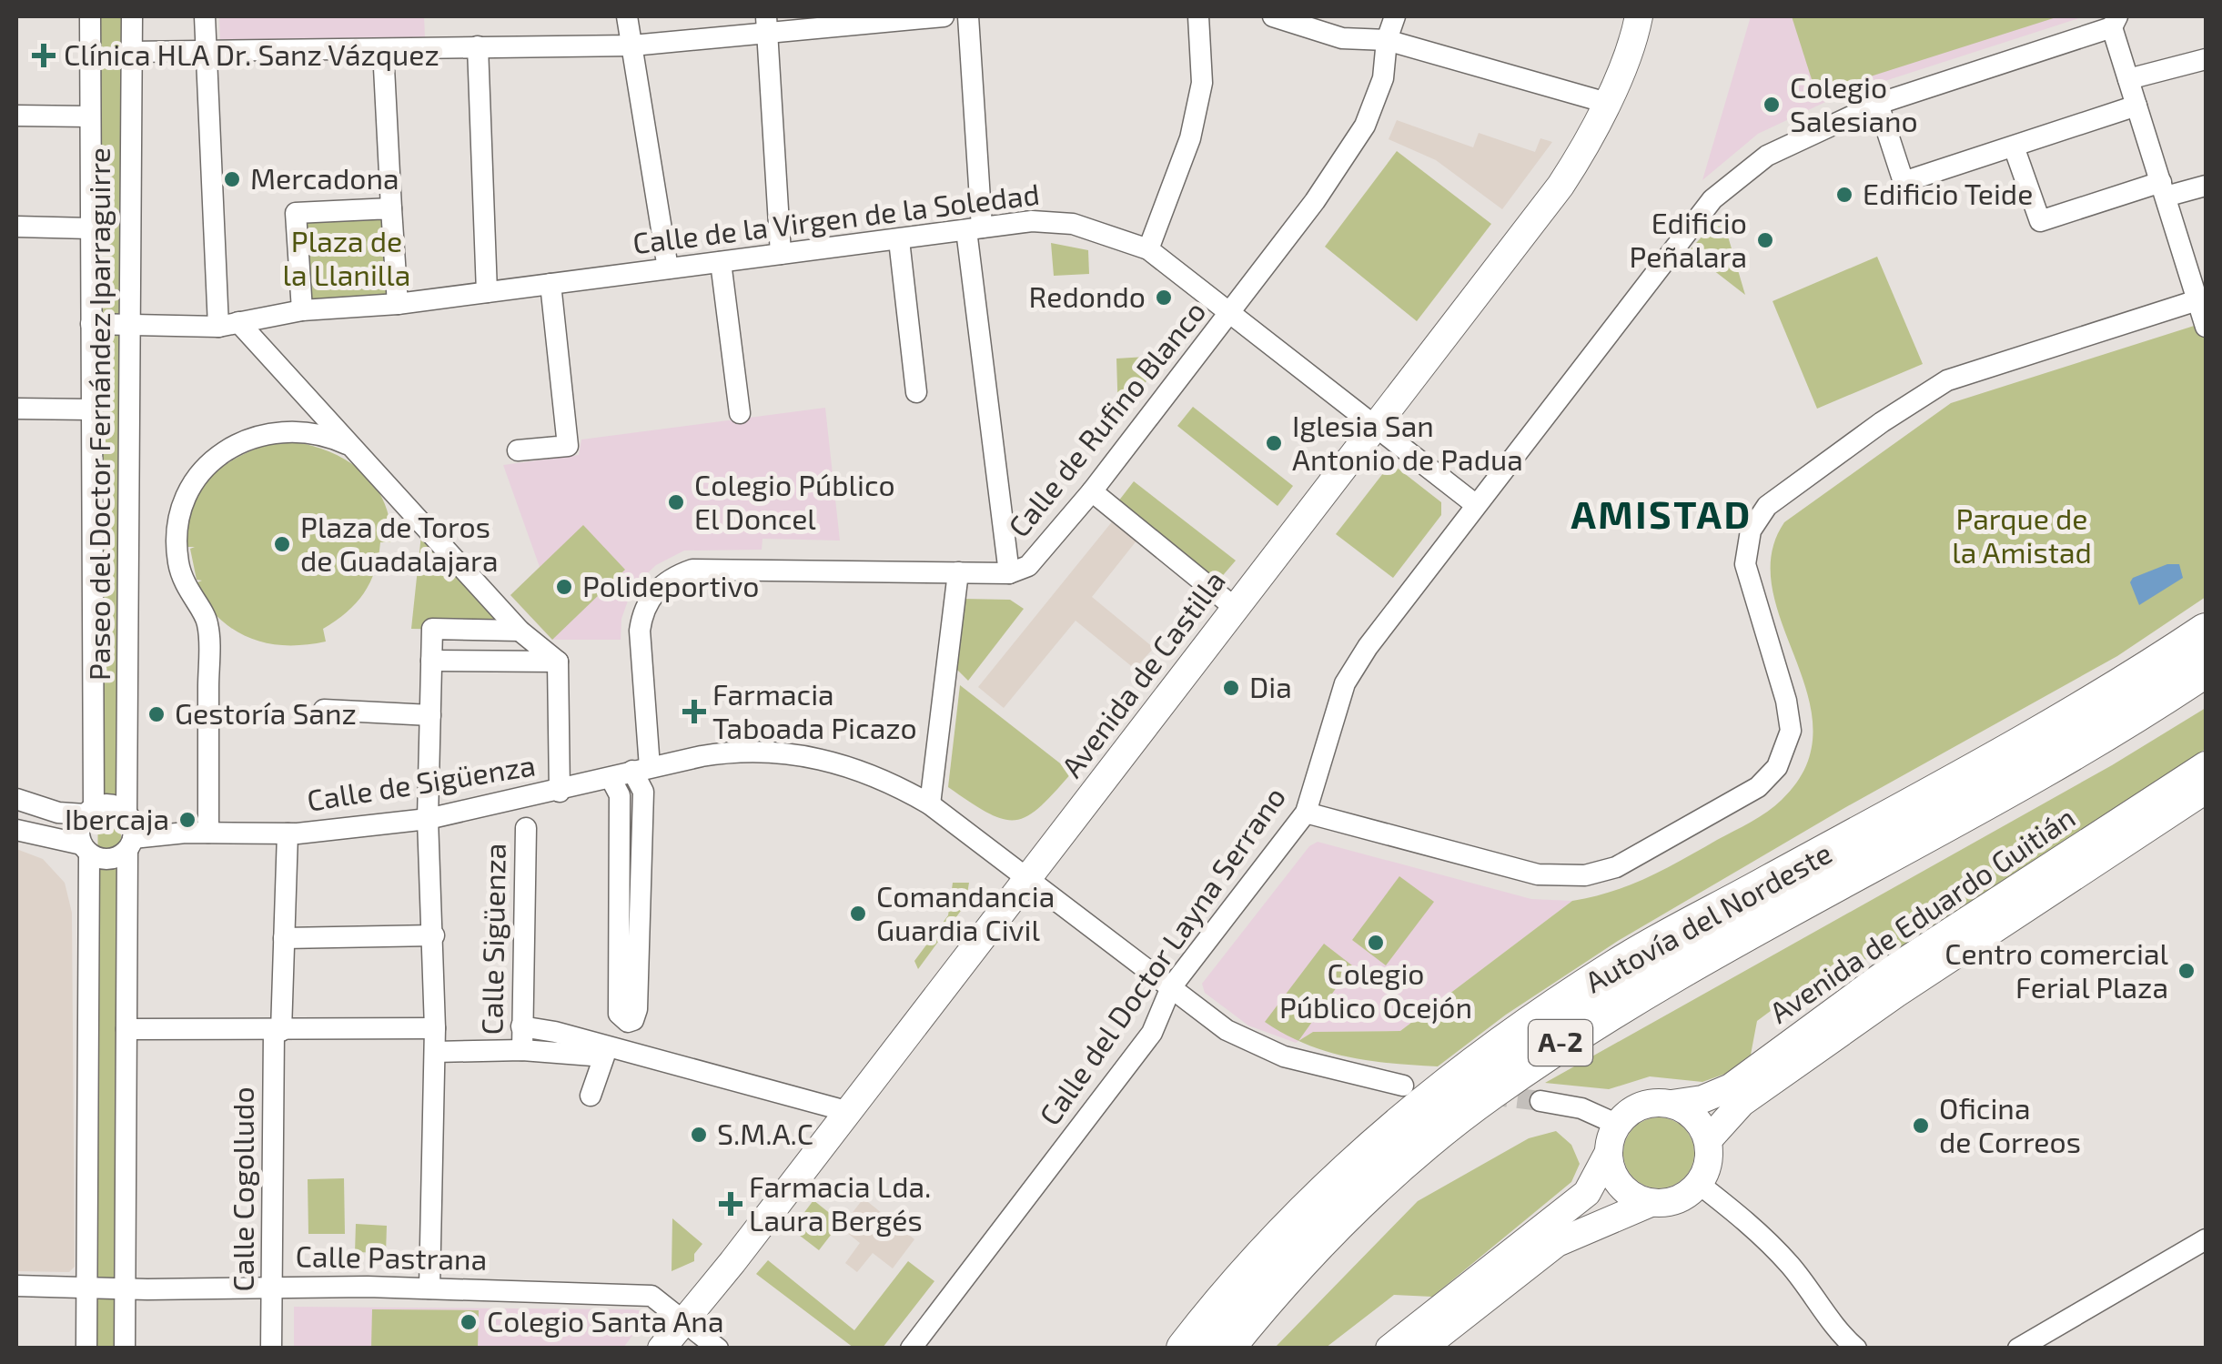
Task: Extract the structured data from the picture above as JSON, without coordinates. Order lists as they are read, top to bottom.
{
  "streets": {
    "highway": ["Autovía del Nordeste", "A-2"],
    "street": [
      "Calle de la Virgen de la Soledad",
      "Paseo del Doctor Fernández Iparraguirre",
      "Calle de Rufino Blanco",
      "Avenida de Castilla",
      "Calle de Sigüenza",
      "Avenida de Eduardo Guitián",
      "Calle Sigüenza",
      "Calle del Doctor Layna Serrano",
      "Calle Cogolludo",
      "Calle Pastrana"
    ]
  },
  "crossings": [
    ["Calle de la Virgen de la Soledad", "Paseo del Doctor Fernández Iparraguirre"],
    ["Calle de la Virgen de la Soledad", "Calle de Rufino Blanco"],
    ["Calle de la Virgen de la Soledad", "Avenida de Castilla"],
    ["Calle de la Virgen de la Soledad", "Calle del Doctor Layna Serrano"],
    ["Paseo del Doctor Fernández Iparraguirre", "Calle de Sigüenza"],
    ["Calle de Rufino Blanco", "Calle de Sigüenza"],
    ["Avenida de Castilla", "Calle de Sigüenza"],
    ["Avenida de Castilla", "Calle Pastrana"],
    ["Calle de Sigüenza", "Calle del Doctor Layna Serrano"],
    ["Calle de Sigüenza", "Calle Cogolludo"],
    ["Calle Cogolludo", "Calle Pastrana"]
  ],
  "districts": ["AMISTAD"],
  "parks": ["Plaza de la Llanilla", "Parque de la Amistad"],
  "places": {
    "health": ["Clínica HLA Dr. Sanz Vázquez", "Farmacia Taboada Picazo", "Farmacia Lda. Laura Bergés"],
    "other": [
      "Colegio Salesiano",
      "Mercadona",
      "Edificio Teide",
      "Edificio Peñalara",
      "Redondo",
      "Iglesia San Antonio de Padua",
      "Colegio Público El Doncel",
      "Plaza de Toros de Guadalajara",
      "Polideportivo",
      "Dia",
      "Gestoría Sanz",
      "Ibercaja",
      "Comandancia Guardia Civil",
      "Colegio Público Ocejón",
      "Centro comercial Ferial Plaza",
      "Oficina de Correos",
      "S.M.A.C",
      "Colegio Santa Ana"
    ]
  }
}
